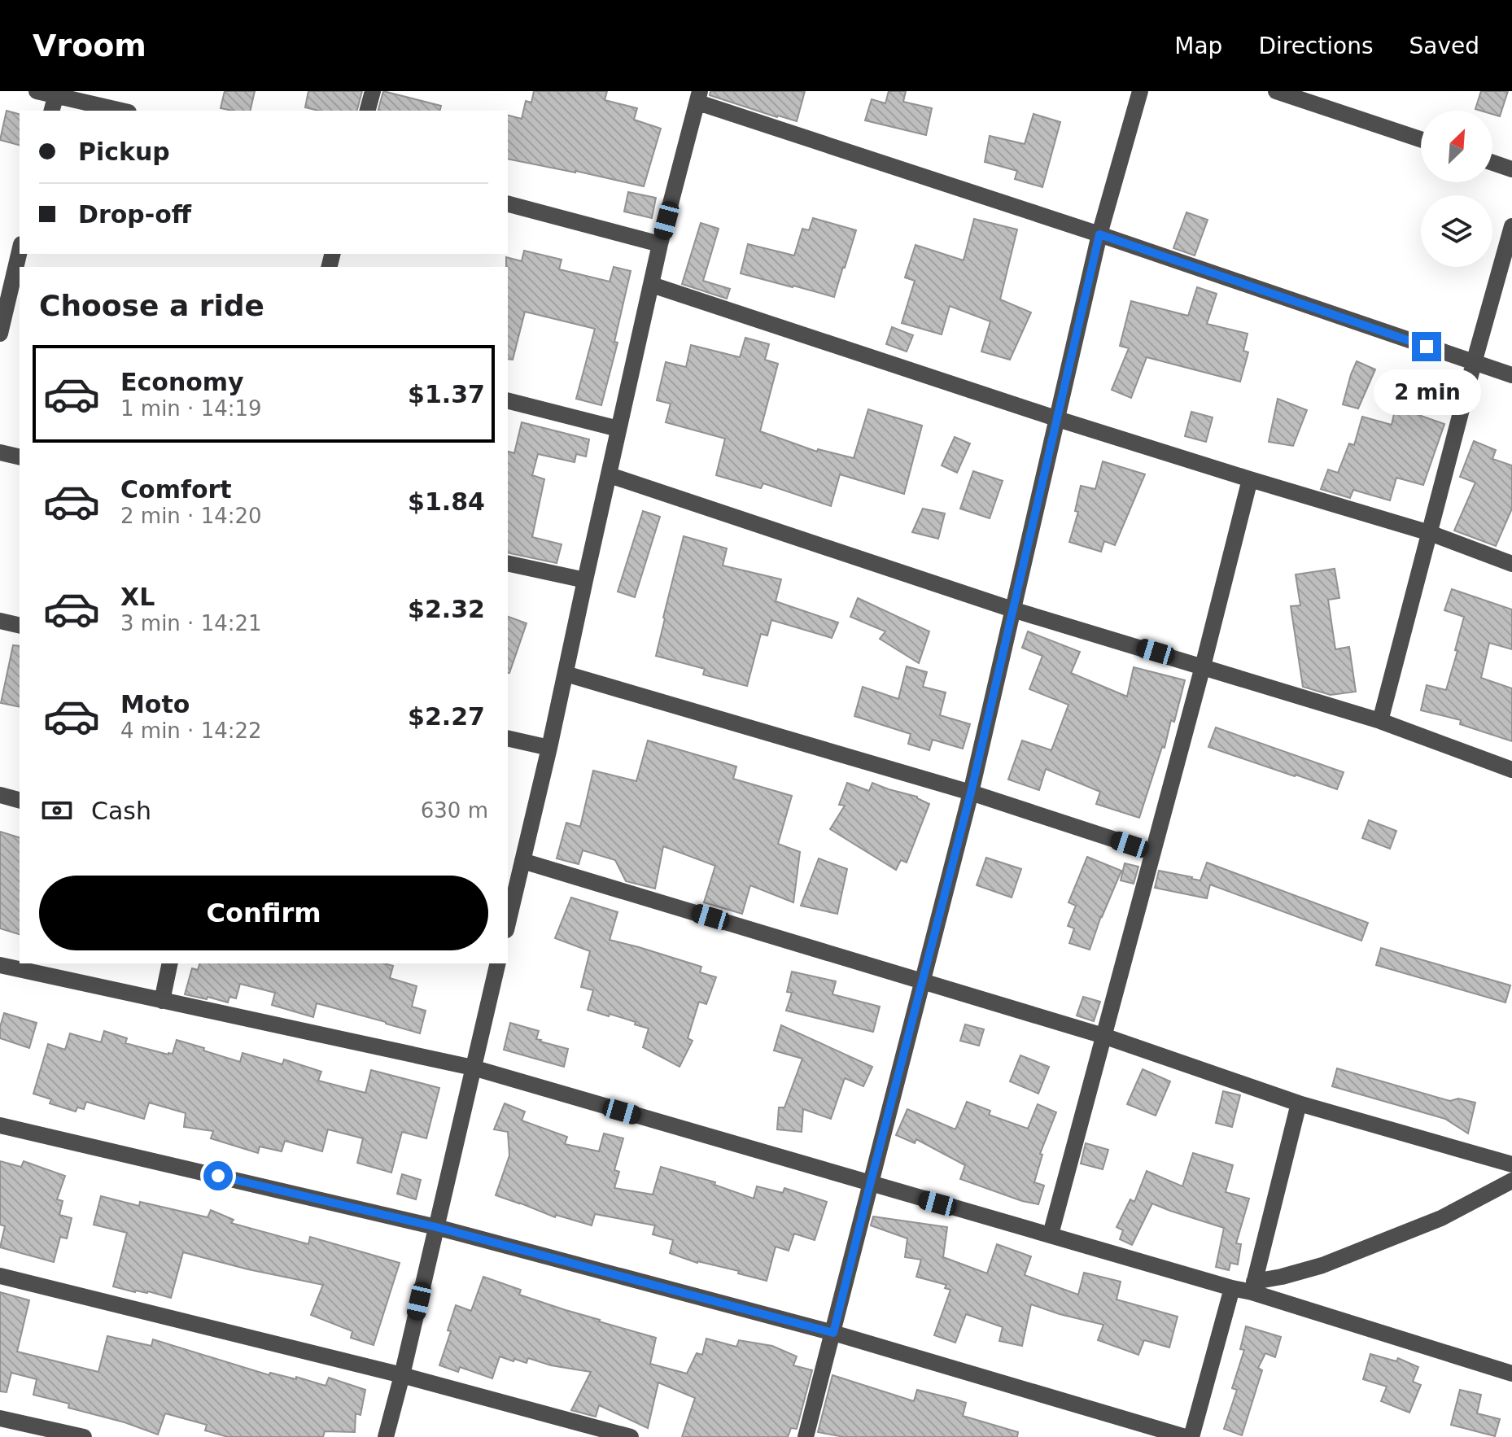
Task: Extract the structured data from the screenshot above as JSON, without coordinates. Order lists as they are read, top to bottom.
{
  "north": "top right",
  "page": {
    "header": "Vroom",
    "nav": ["Map", "Directions", "Saved"],
    "banner": ["Pickup", "Drop-off"],
    "heading": "Choose a ride",
    "list": [
      {
        "name": "Economy",
        "note": "1 min · 14:19",
        "value": "$1.37"
      },
      {
        "name": "Comfort",
        "note": "2 min · 14:20",
        "value": "$1.84"
      },
      {
        "name": "XL",
        "note": "3 min · 14:21",
        "value": "$2.32"
      },
      {
        "name": "Moto",
        "note": "4 min · 14:22",
        "value": "$2.27"
      }
    ],
    "bubble": "2 min",
    "pay": ["Cash", "630 m"],
    "buttons": "Confirm"
  }
}
